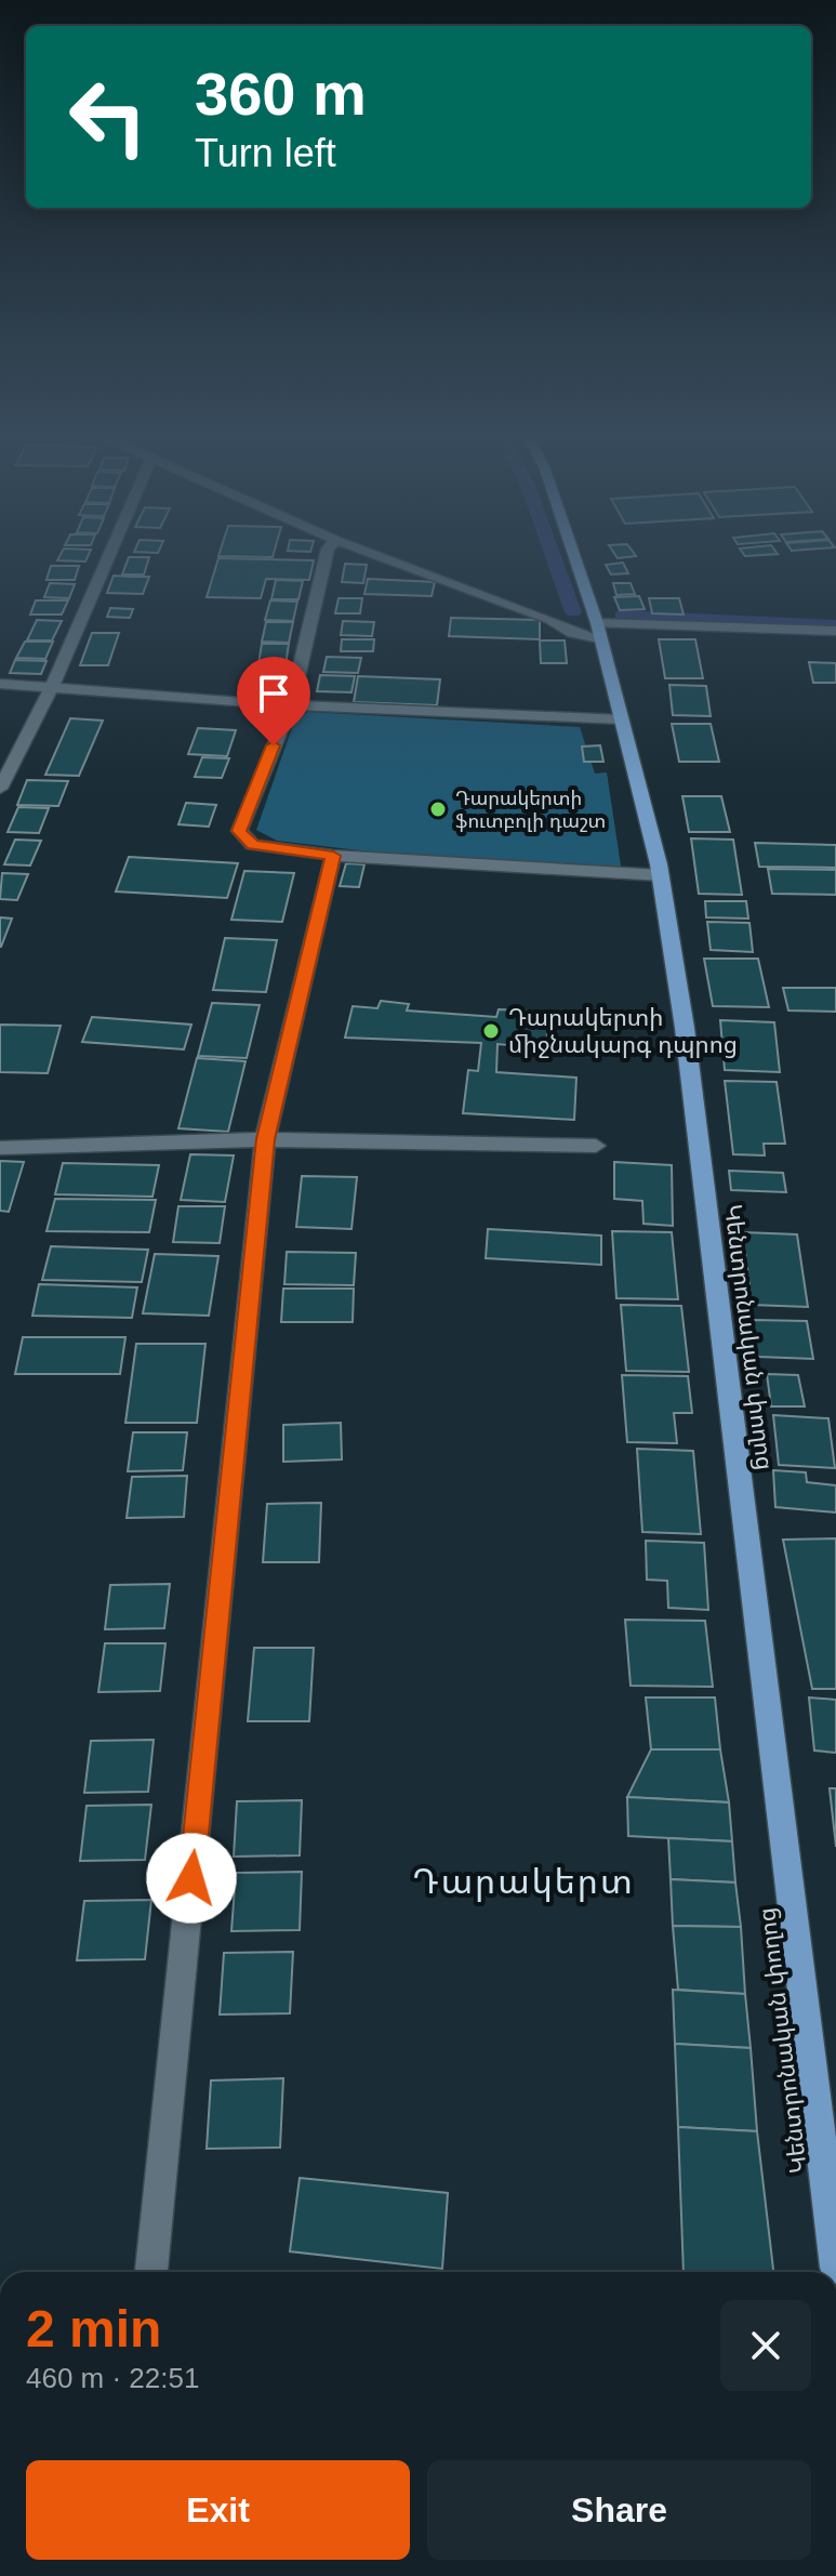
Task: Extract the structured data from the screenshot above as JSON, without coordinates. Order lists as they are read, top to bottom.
{
  "streets": {
    "main road": ["Կենտրոնական փողոց"]
  },
  "districts": ["Դարակերտ"],
  "places": ["Դարակերտի ֆուտբոլի դաշտ", "Դարակերտի միջնակարգ դպրոց"],
  "page": {
    "turn": ["360 m", "Turn left"],
    "heading": ["2 min", "460 m · 22:51"],
    "buttons": ["Exit", "Share"]
  }
}
